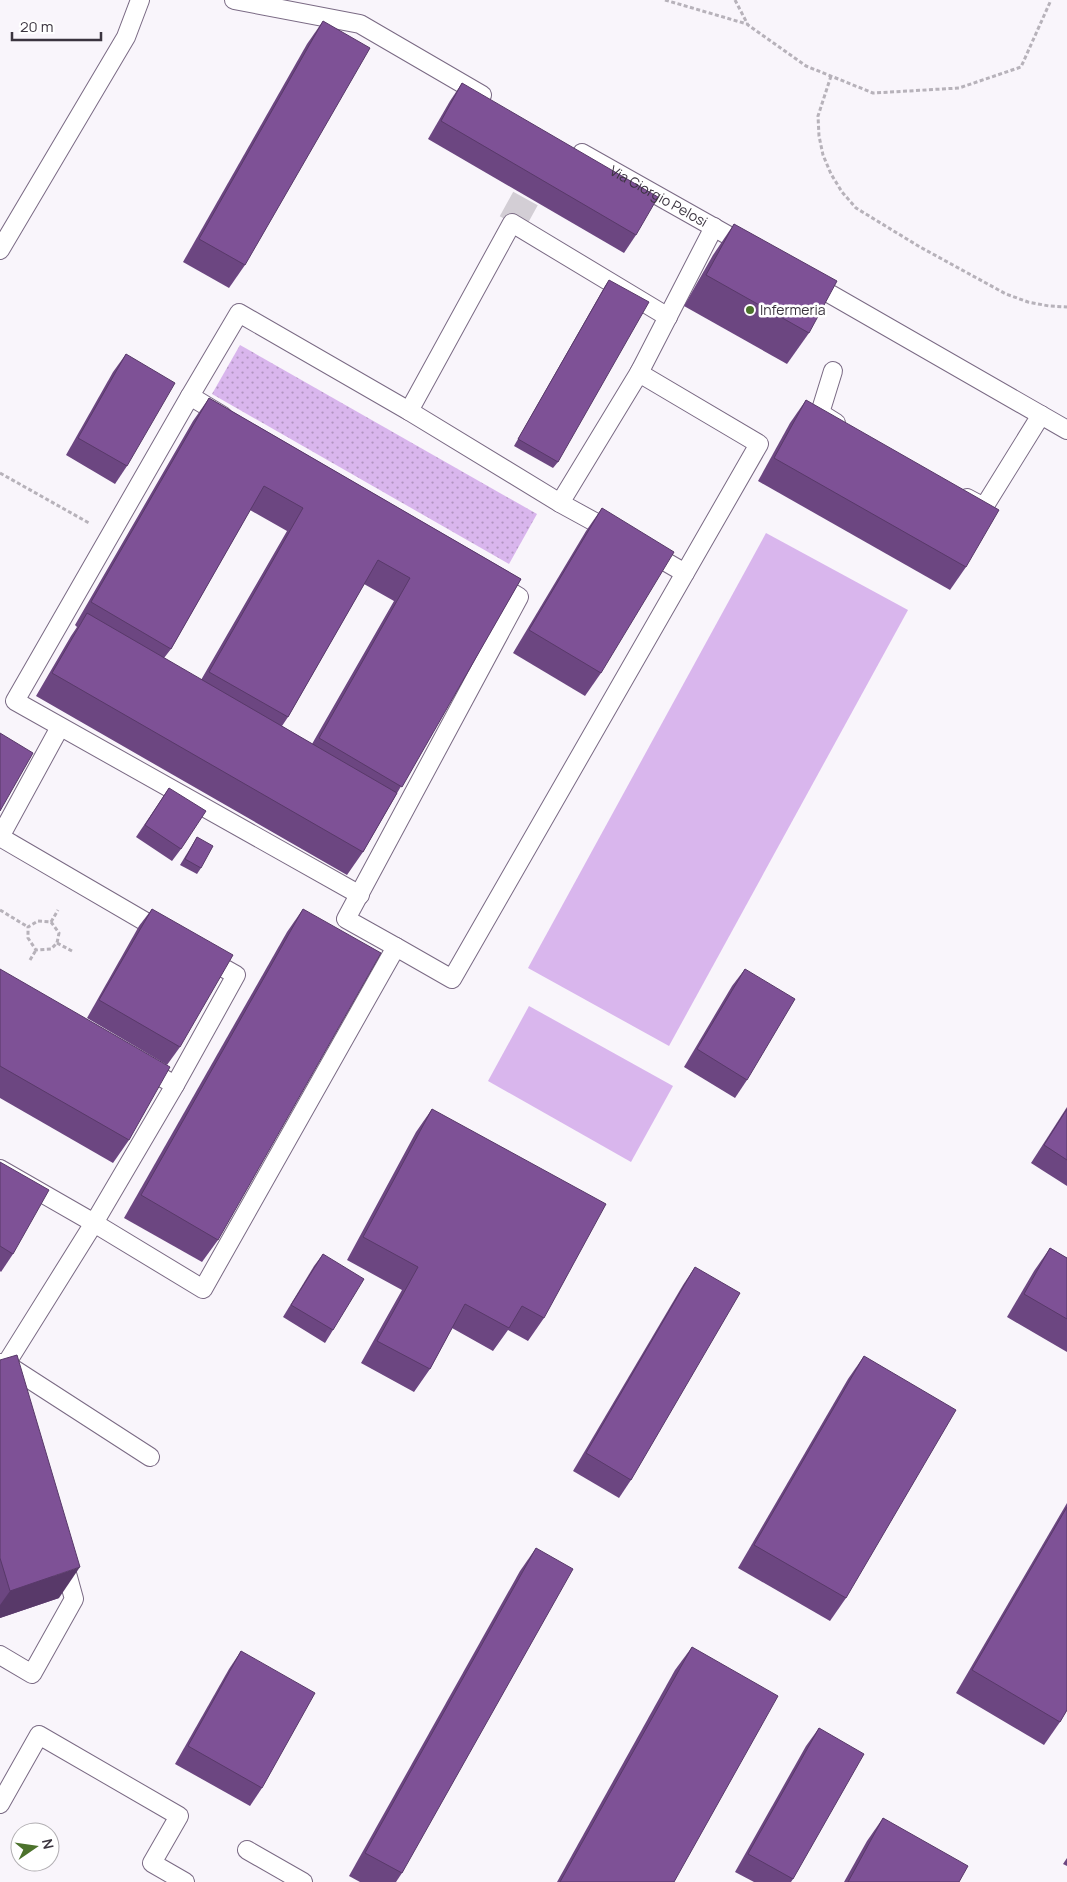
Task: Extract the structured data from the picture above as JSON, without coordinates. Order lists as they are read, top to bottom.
{
  "streets": {
    "lane": ["Via Giorgio Pelosi"]
  },
  "places": ["Infermeria"],
  "scale_bar": "20 m",
  "north": "right"
}
